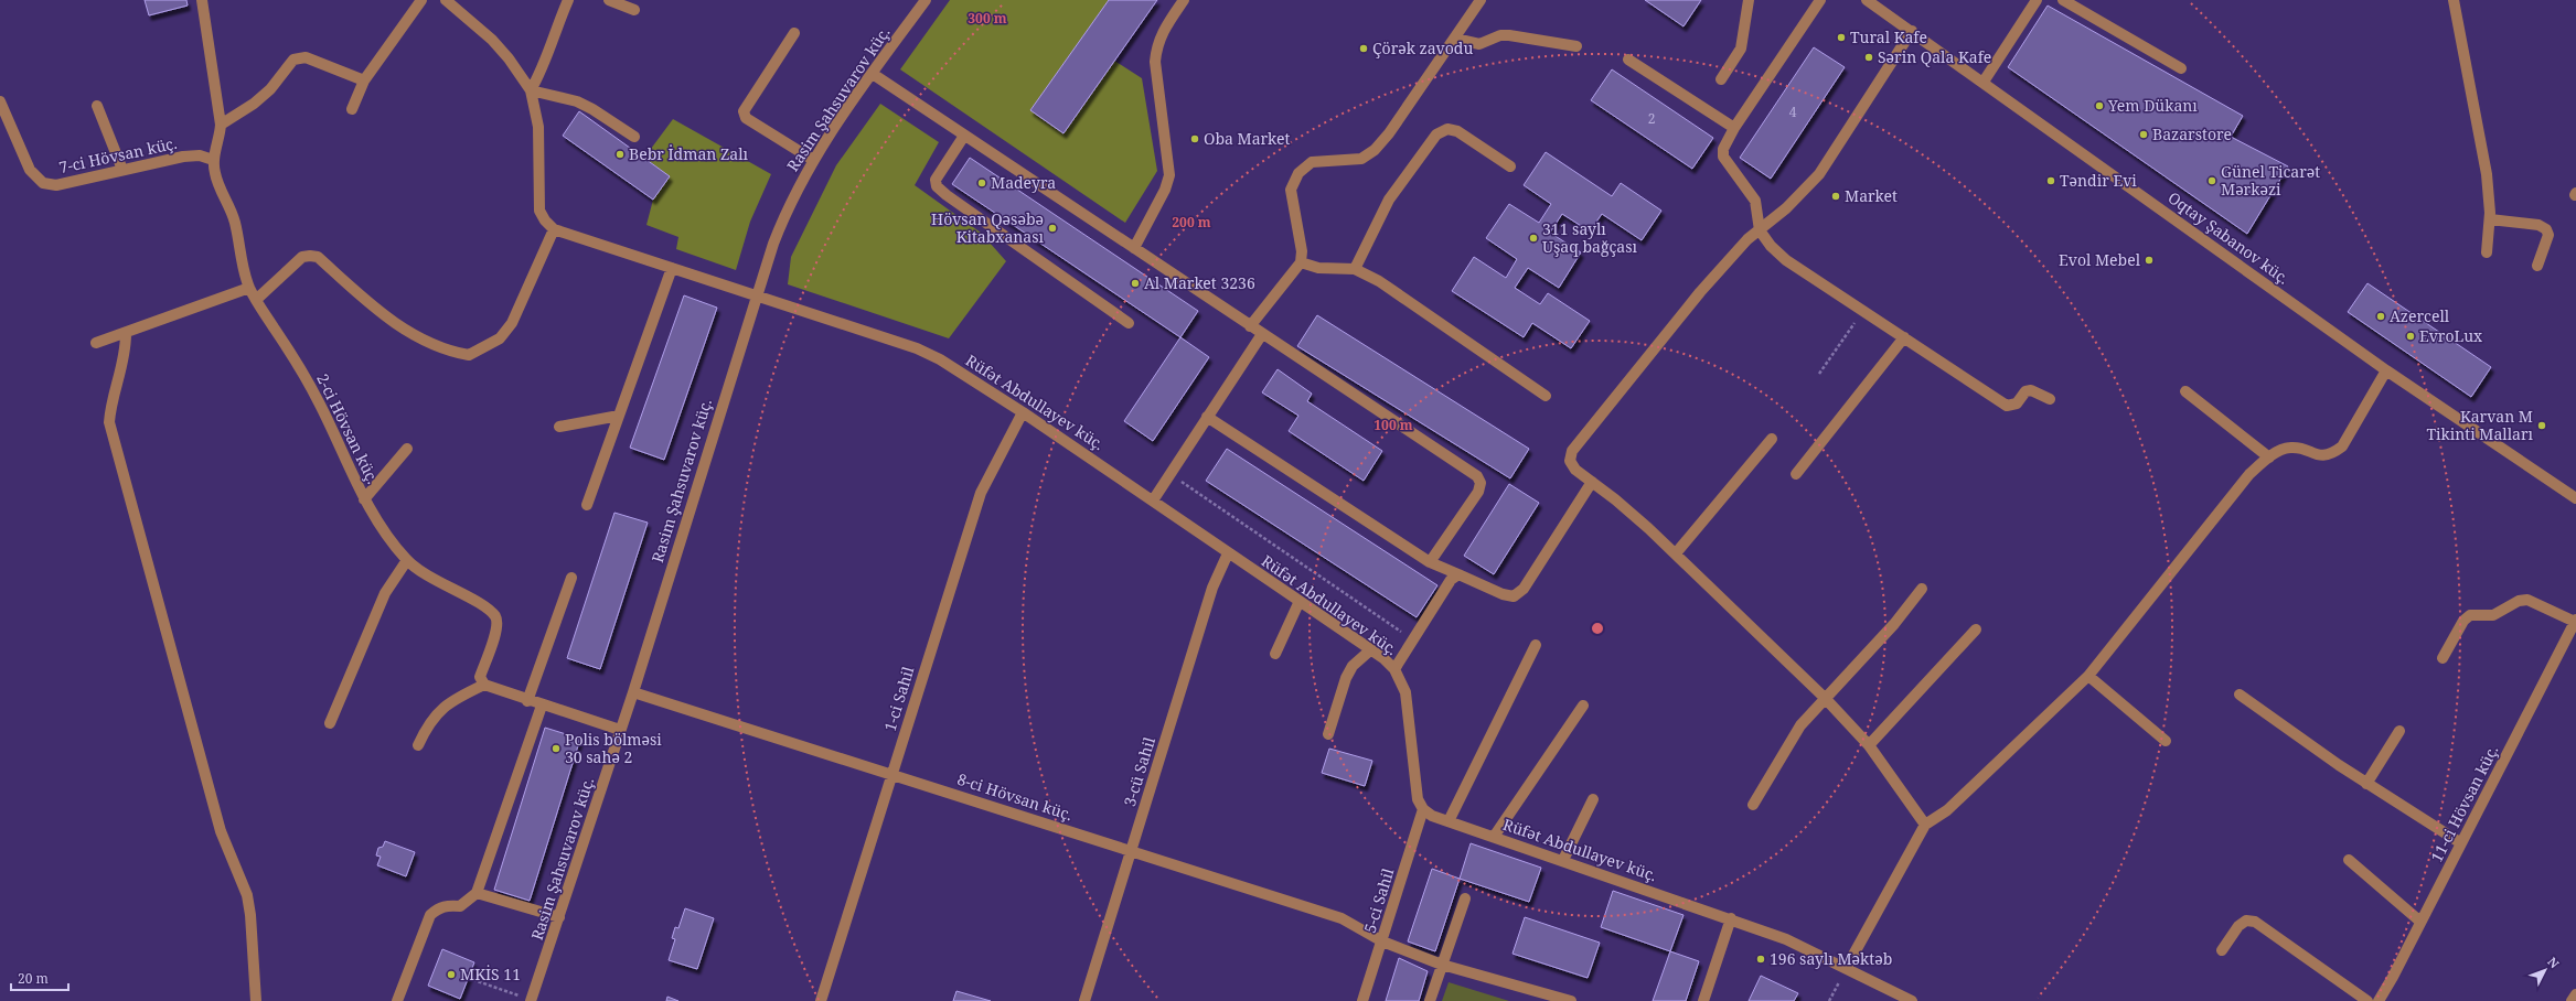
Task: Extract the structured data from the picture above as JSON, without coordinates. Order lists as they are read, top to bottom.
{
  "streets": {
    "street": [
      "Rasim Şahsuvarov küç.",
      "7-ci Hövsan küç.",
      "Oqtay Şabanov küç.",
      "Rüfət Abdullayev küç.",
      "2-ci Hövsan küç.",
      "1-ci Sahil",
      "3-cü Sahil",
      "8-ci Hövsan küç.",
      "11-ci Hövsan küç.",
      "5-ci Sahil"
    ]
  },
  "crossings": [
    ["Rasim Şahsuvarov küç.", "Rüfət Abdullayev küç."],
    ["Rasim Şahsuvarov küç.", "8-ci Hövsan küç."],
    ["7-ci Hövsan küç.", "2-ci Hövsan küç."],
    ["Rüfət Abdullayev küç.", "1-ci Sahil"],
    ["Rüfət Abdullayev küç.", "3-cü Sahil"],
    ["Rüfət Abdullayev küç.", "5-ci Sahil"],
    ["1-ci Sahil", "8-ci Hövsan küç."],
    ["3-cü Sahil", "8-ci Hövsan küç."],
    ["8-ci Hövsan küç.", "5-ci Sahil"]
  ],
  "places": [
    "Tural Kafe",
    "Çörək zavodu",
    "Sərin Qala Kafe",
    "Yem Dükanı",
    "Bazarstore",
    "Oba Market",
    "Bebr İdman Zalı",
    "Təndir Evi",
    "Günel Ticarət Mərkəzi",
    "Madeyra",
    "Market",
    "Hövsan Qəsəbə Kitabxanası",
    "311 saylı Uşaq bağçası",
    "Evol Mebel",
    "Al Market 3236",
    "Azercell",
    "EvroLux",
    "Karvan M Tikinti Malları",
    "Polis bölməsi 30 sahə 2",
    "196 saylı Məktəb",
    "MKİS 11"
  ],
  "house_numbers": ["4", "2"],
  "scale_bar": "20 m",
  "north": "top right",
  "rings": ["300 m", "200 m", "100 m"]
}
